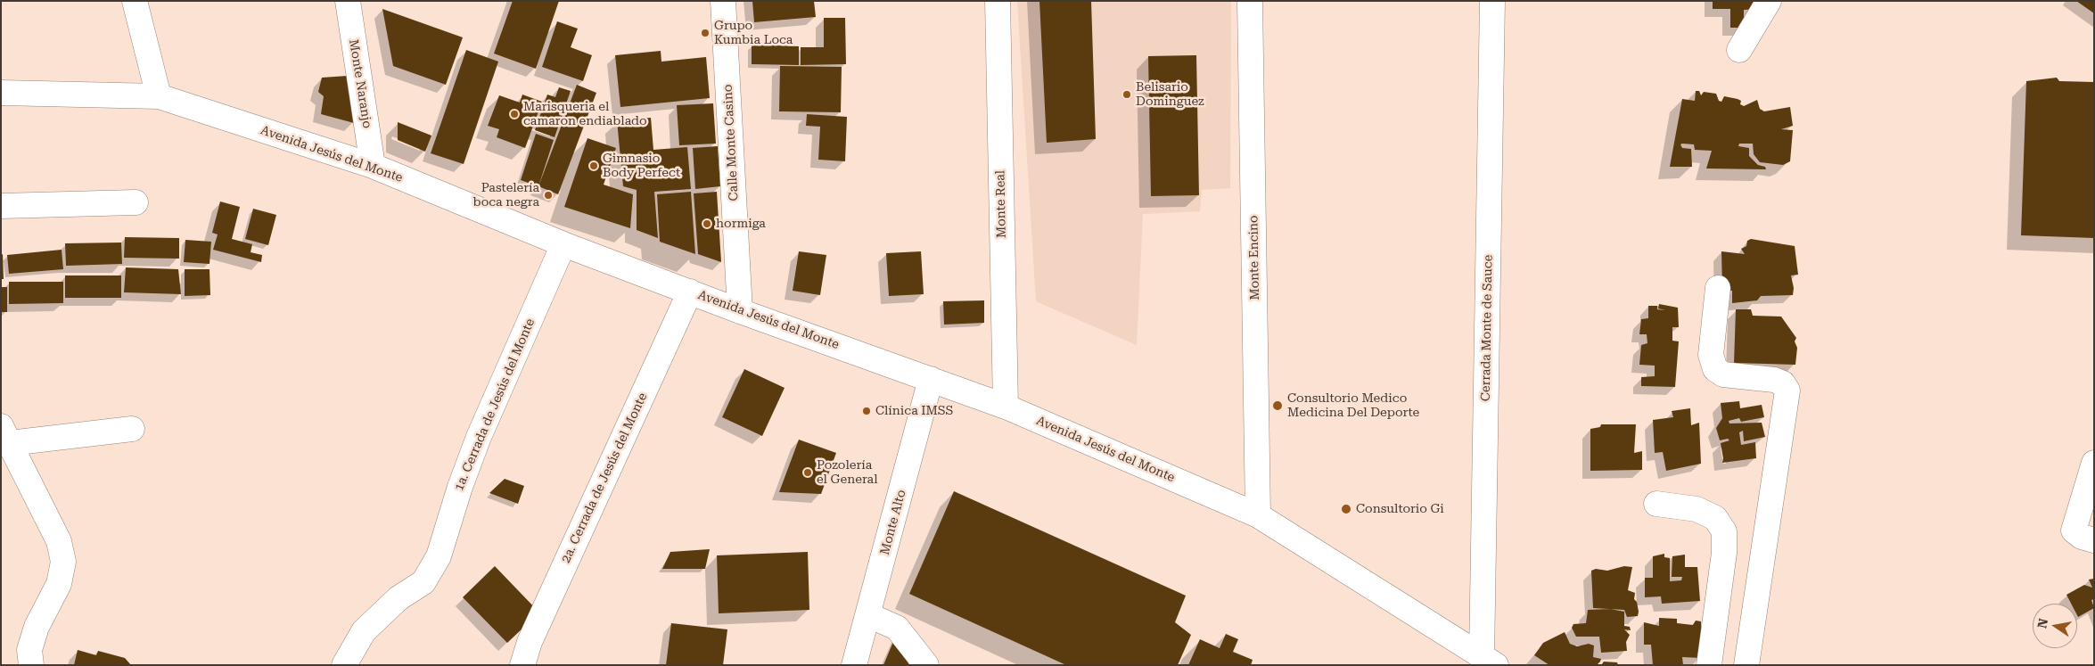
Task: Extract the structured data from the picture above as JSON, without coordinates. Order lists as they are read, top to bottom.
{
  "streets": {
    "street": [
      "Monte Naranjo",
      "Calle Monte Casino",
      "Avenida Jesús del Monte",
      "Monte Real",
      "Monte Encino",
      "Cerrada Monte de Sauce",
      "1a. Cerrada de Jesús del Monte",
      "2a. Cerrada de Jesús del Monte",
      "Monte Alto"
    ]
  },
  "crossings": [
    ["Monte Naranjo", "Avenida Jesús del Monte"],
    ["Calle Monte Casino", "Avenida Jesús del Monte"],
    ["Avenida Jesús del Monte", "Monte Real"],
    ["Avenida Jesús del Monte", "Monte Encino"],
    ["Avenida Jesús del Monte", "Cerrada Monte de Sauce"],
    ["Avenida Jesús del Monte", "1a. Cerrada de Jesús del Monte"],
    ["Avenida Jesús del Monte", "2a. Cerrada de Jesús del Monte"],
    ["Avenida Jesús del Monte", "Monte Alto"]
  ],
  "places": [
    "Grupo Kumbia Loca",
    "Belisario Dominguez",
    "Marisqueria el camaron endiablado",
    "Gimnasio Body Perfect",
    "Pastelería boca negra",
    "hormiga",
    "Consultorio Medico Medicina Del Deporte",
    "Clínica IMSS",
    "Pozolería el General",
    "Consultorio Gi"
  ],
  "north": "left"
}
